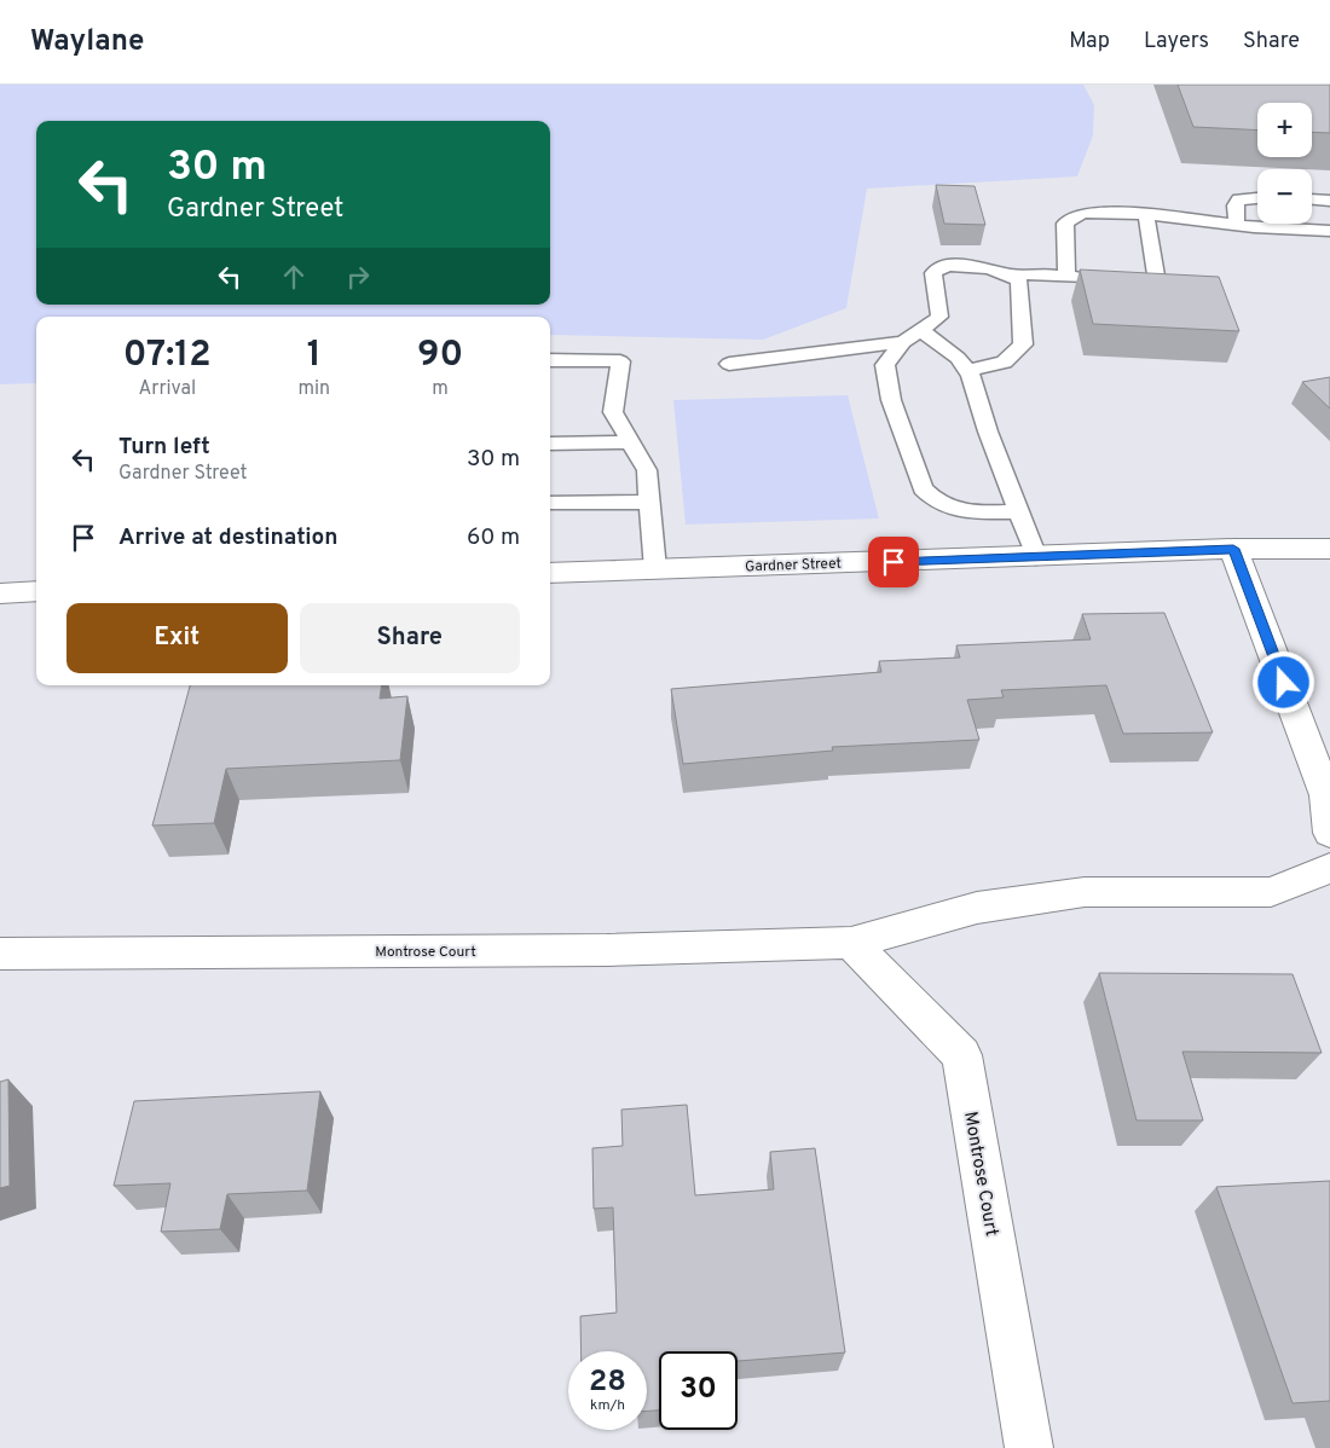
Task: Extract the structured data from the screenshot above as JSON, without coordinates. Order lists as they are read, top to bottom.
{
  "streets": {
    "street": ["Gardner Street", "Montrose Court"]
  },
  "page": {
    "header": "Waylane",
    "nav": ["Map", "Layers", "Share"],
    "map_buttons": ["+", "−"],
    "turn": ["30 m", "Gardner Street"],
    "eta": [
      "07:12",
      "Arrival",
      "1",
      "min",
      "90",
      "m"
    ],
    "list": [
      {
        "name": "Turn left",
        "note": "Gardner Street",
        "value": "30 m"
      },
      {
        "name": "Arrive at destination",
        "value": "60 m"
      }
    ],
    "buttons": ["Exit", "Share"],
    "speed": "28 km/h",
    "limit": "30"
  }
}
